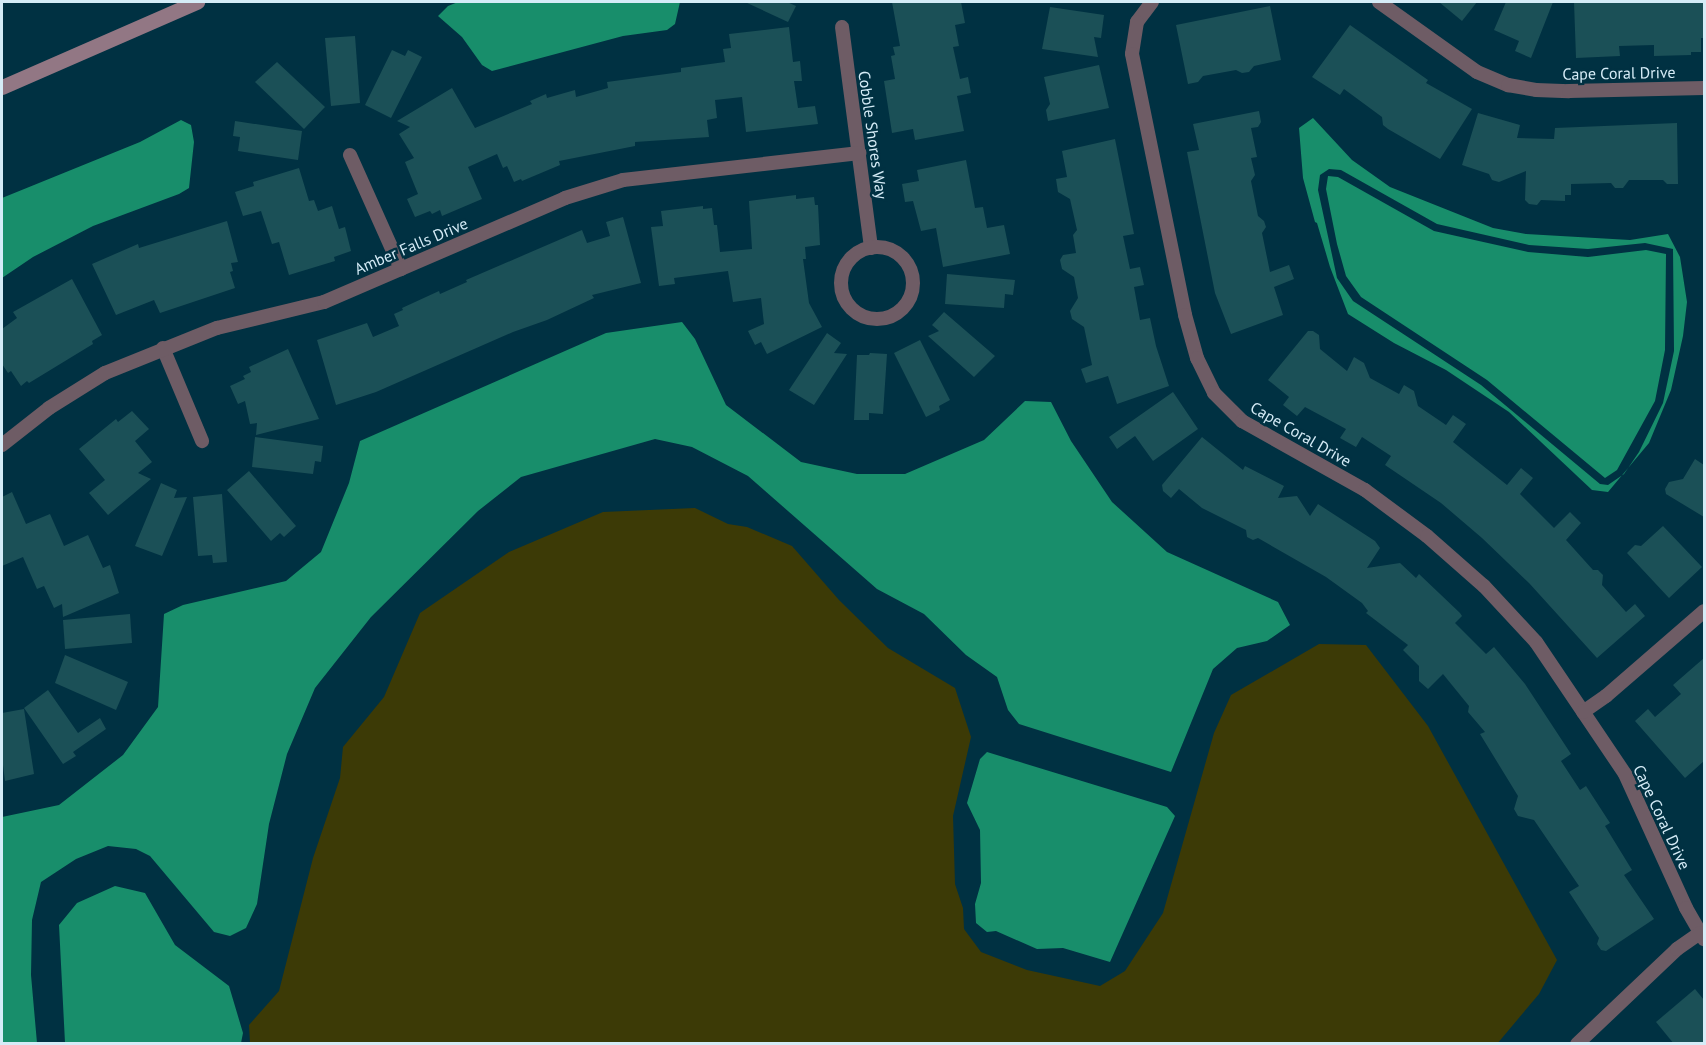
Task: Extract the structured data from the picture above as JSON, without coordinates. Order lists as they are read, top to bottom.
{
  "streets": {
    "street": ["Cape Coral Drive", "Cobble Shores Way", "Amber Falls Drive"]
  },
  "crossings": [
    ["Cobble Shores Way", "Amber Falls Drive"]
  ]
}
